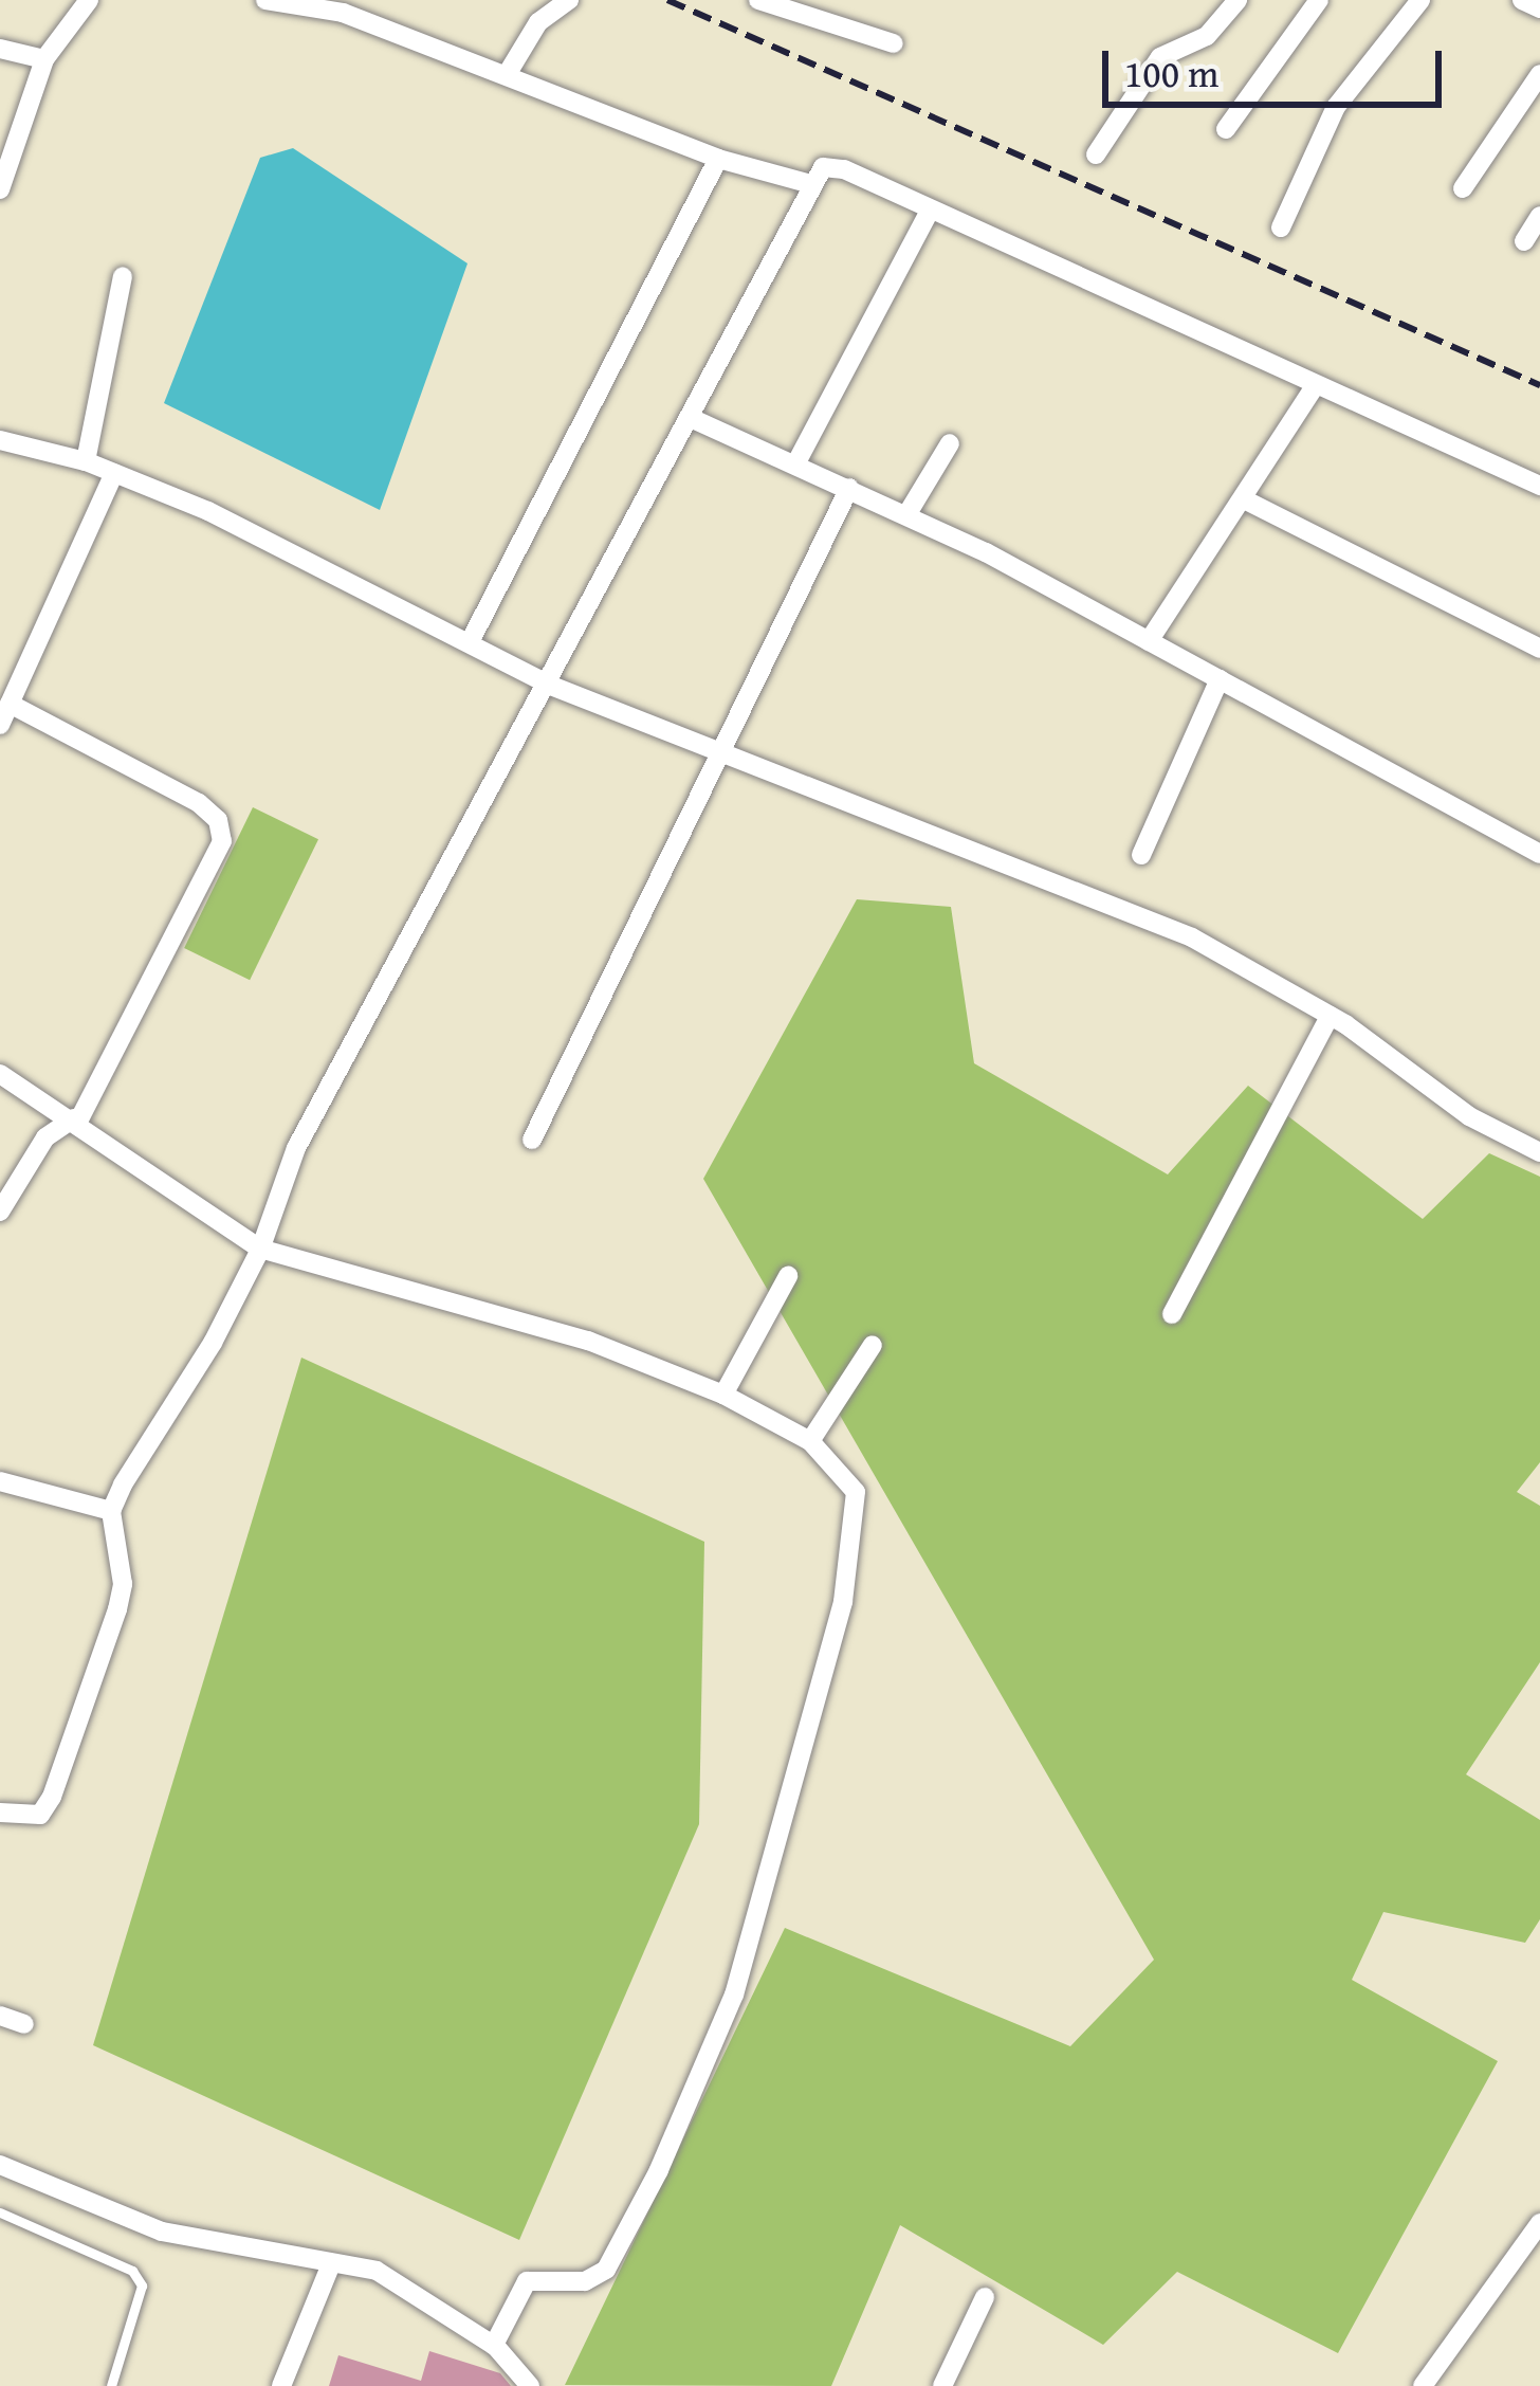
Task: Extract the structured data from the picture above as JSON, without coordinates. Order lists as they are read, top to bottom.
{
  "scale_bar": "100 m"
}
